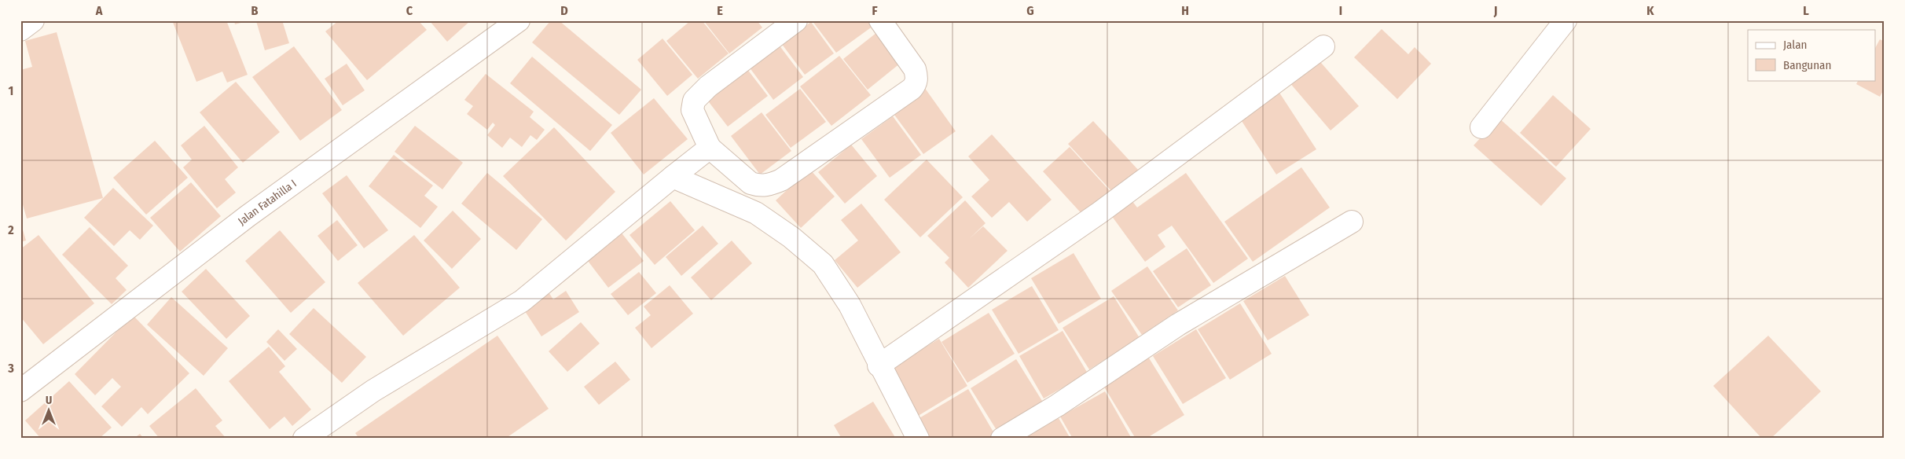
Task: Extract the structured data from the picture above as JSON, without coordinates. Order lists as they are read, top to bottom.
{
  "streets": {
    "street": ["Jalan Fatahilla I"]
  },
  "legend": ["Jalan", "Bangunan"],
  "north": "top",
  "grid": {
    "columns": [
      "A",
      "B",
      "C",
      "D",
      "E",
      "F",
      "G",
      "H",
      "I",
      "J",
      "K",
      "L"
    ],
    "rows": ["1", "2", "3"]
  }
}
